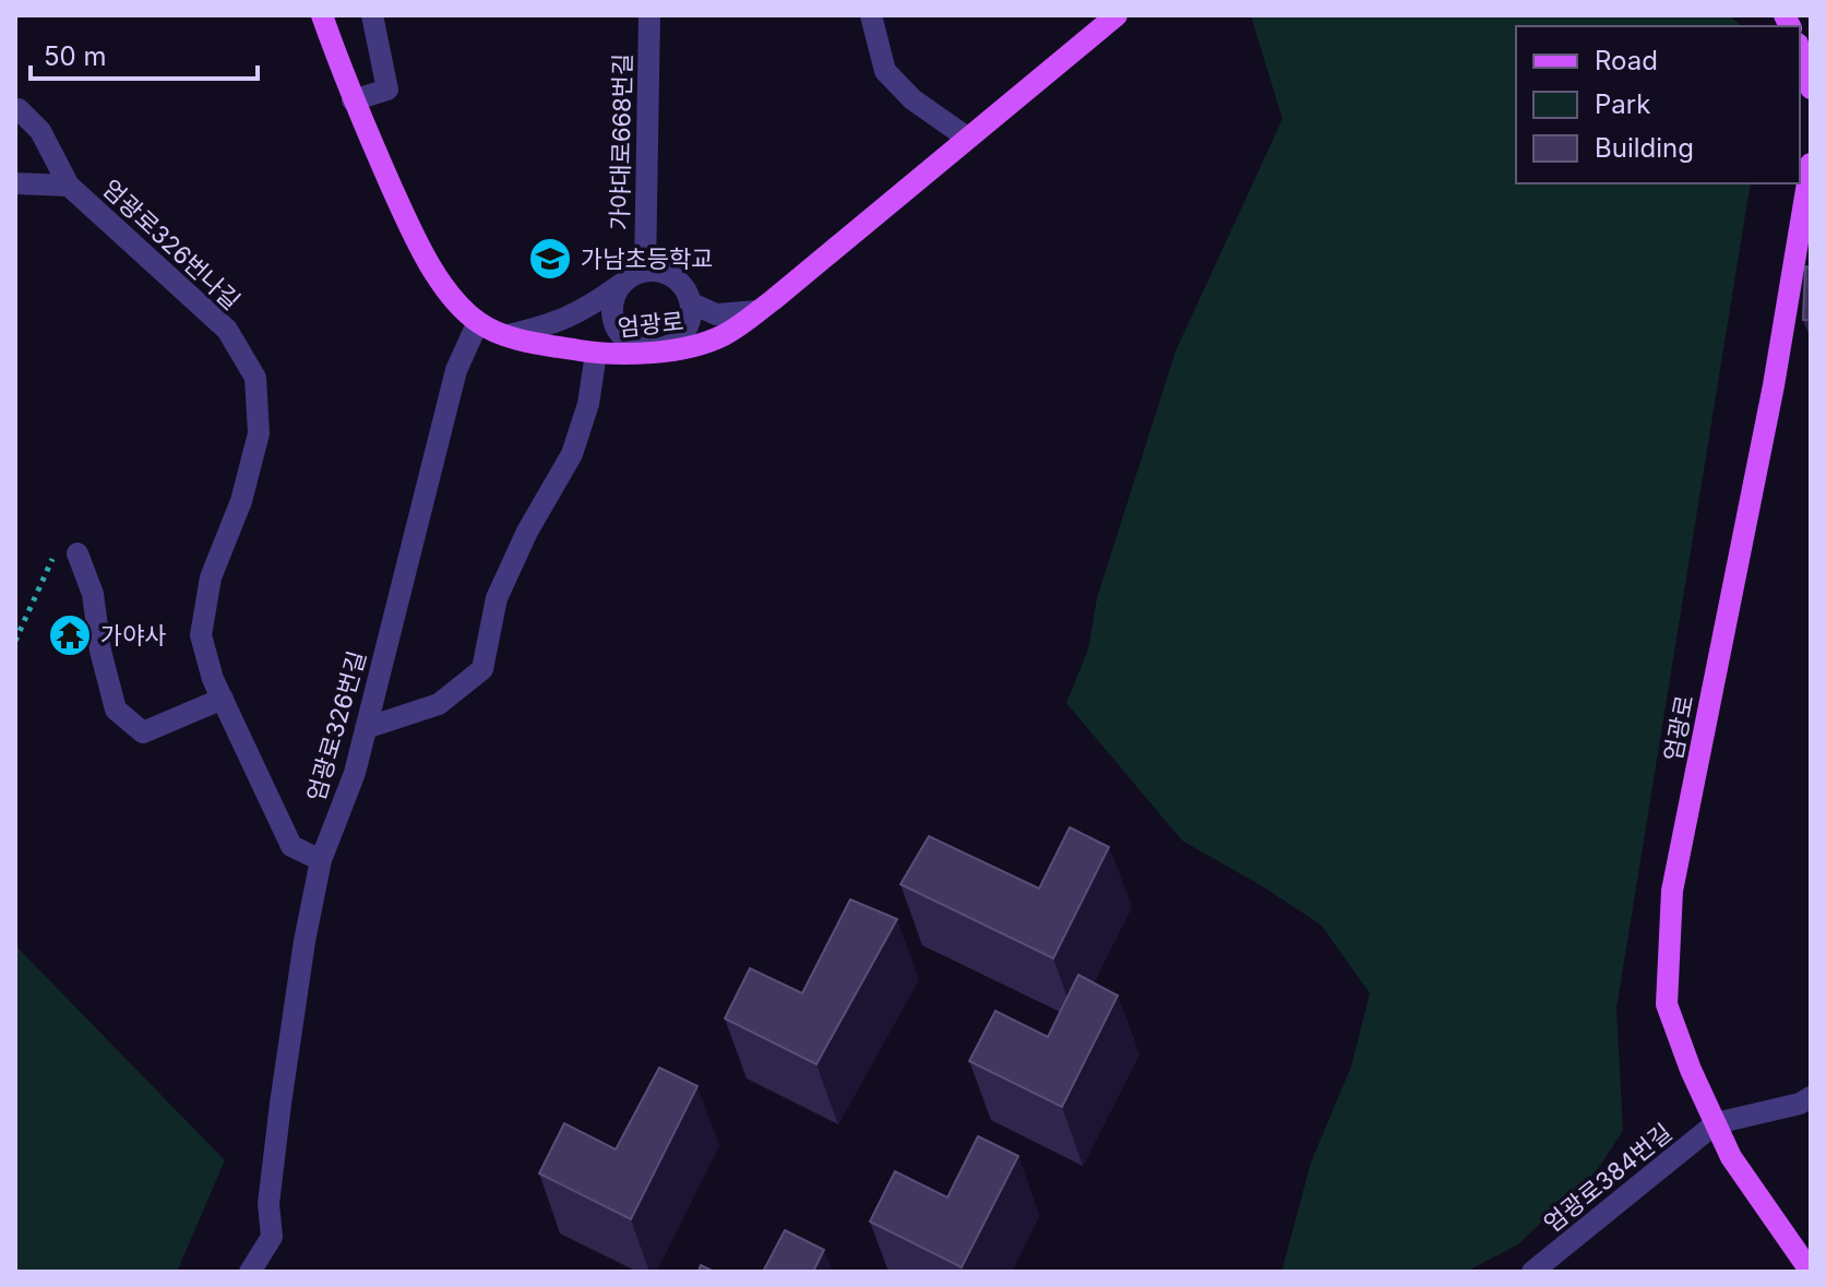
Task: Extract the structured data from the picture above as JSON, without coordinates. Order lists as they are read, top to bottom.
{
  "streets": {
    "main road": ["엄광로"],
    "street": [
      "가야대로668번길",
      "엄광로326번나길",
      "엄광로326번길",
      "엄광로384번길"
    ]
  },
  "crossings": [
    ["가야대로668번길", "엄광로"],
    ["엄광로326번나길", "엄광로326번길"],
    ["엄광로", "엄광로326번길"],
    ["엄광로", "엄광로384번길"]
  ],
  "places": {
    "school or university": ["가남초등학교"],
    "temple": ["가야사"]
  },
  "legend": ["Road", "Park", "Building"],
  "scale_bar": "50 m"
}
